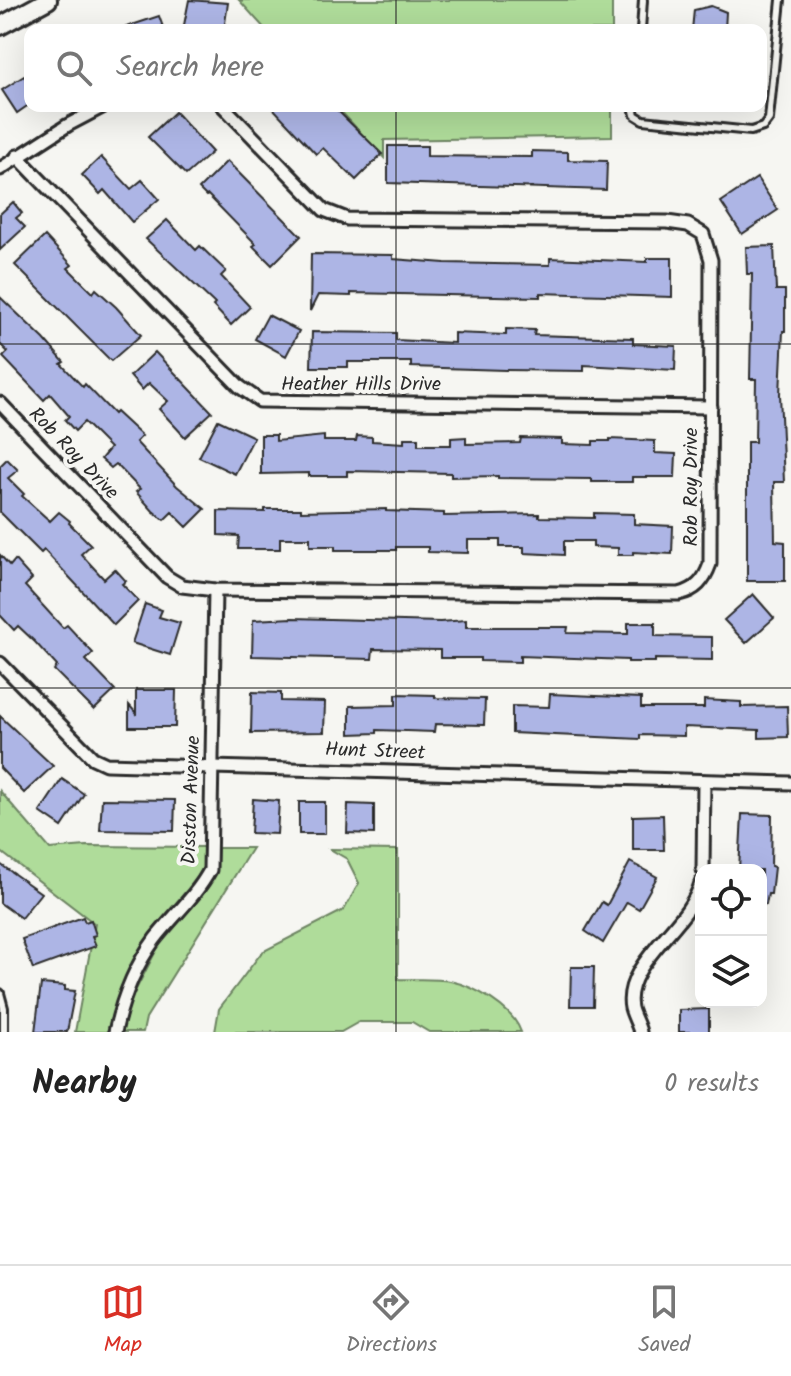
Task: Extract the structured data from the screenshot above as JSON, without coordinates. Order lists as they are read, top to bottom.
{
  "streets": {
    "street": [
      "Heather Hills Drive",
      "Rob Roy Drive",
      "Hunt Street",
      "Disston Avenue"
    ]
  },
  "crossings": [
    ["Heather Hills Drive", "Rob Roy Drive"],
    ["Rob Roy Drive", "Disston Avenue"],
    ["Hunt Street", "Disston Avenue"]
  ],
  "page": {
    "search": "Search here",
    "heading": ["Nearby", "0 results"],
    "nav": ["Map", "Directions", "Saved"]
  }
}
